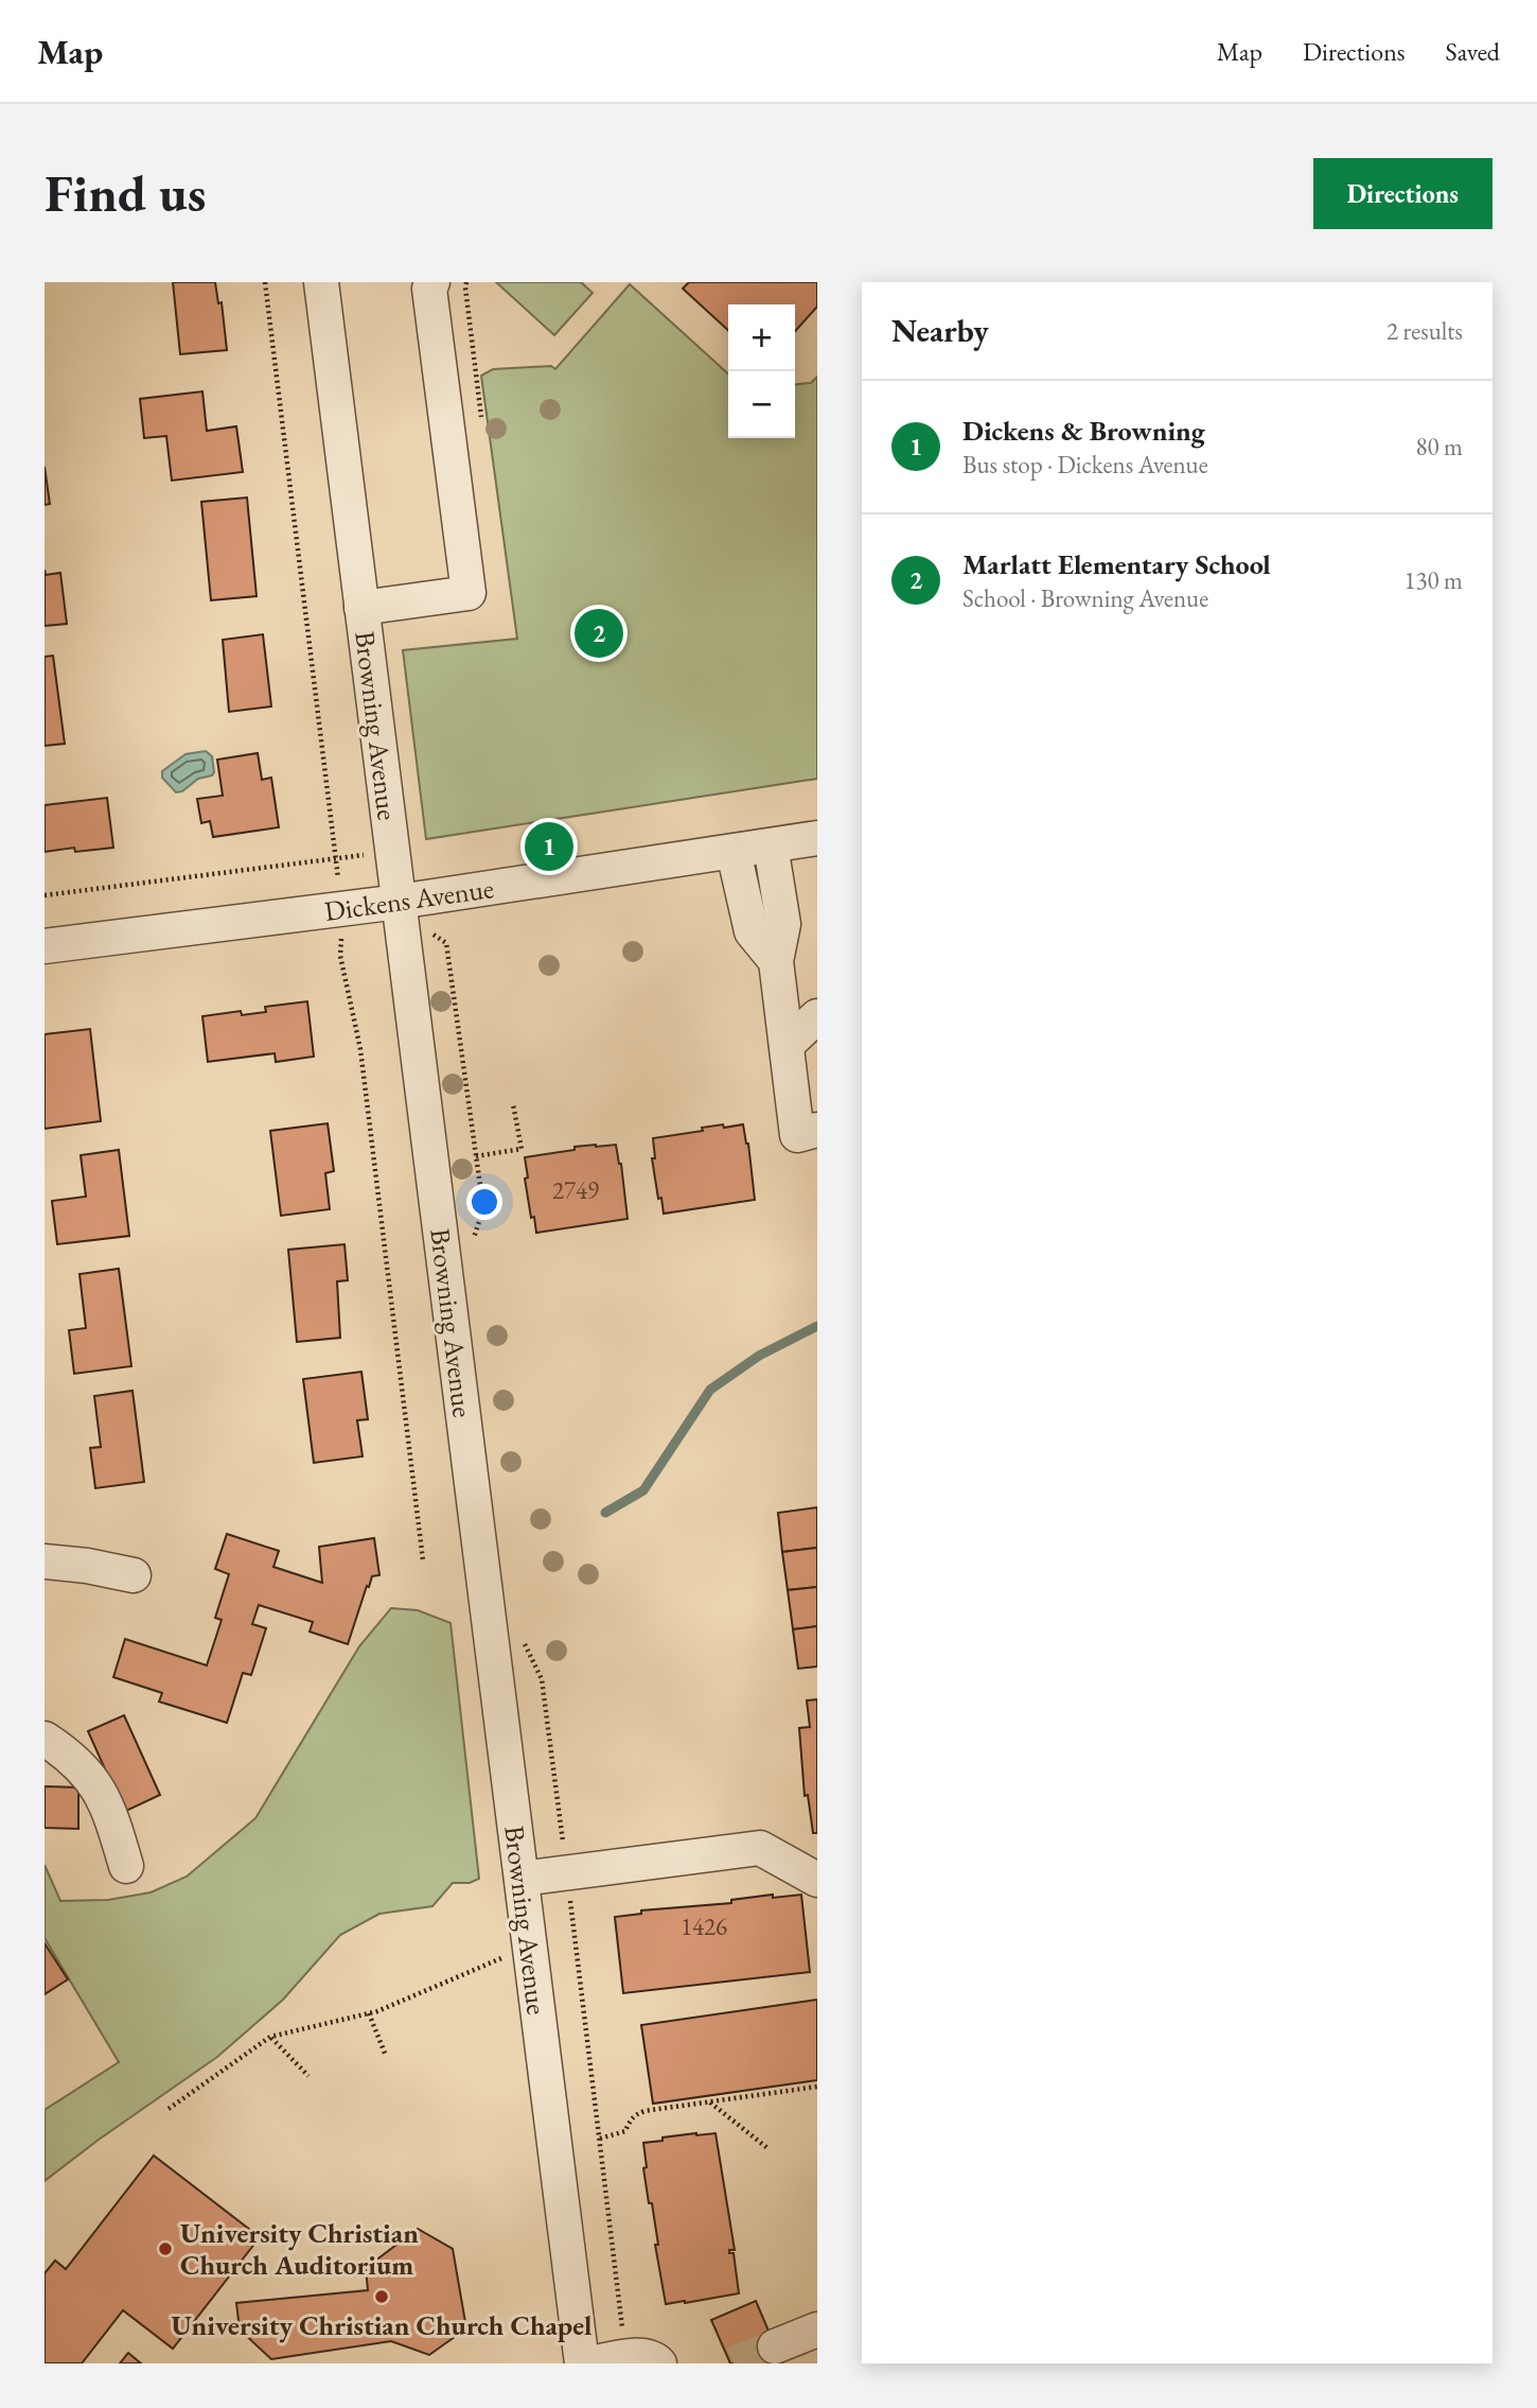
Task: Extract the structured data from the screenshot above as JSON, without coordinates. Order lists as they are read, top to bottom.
{
  "streets": {
    "street": ["Browning Avenue", "Dickens Avenue"]
  },
  "crossings": [
    ["Browning Avenue", "Dickens Avenue"]
  ],
  "places": ["University Christian Church Auditorium", "University Christian Church Chapel"],
  "house_numbers": ["2749", "1426"],
  "page": {
    "header": "Map",
    "nav": ["Map", "Directions", "Saved"],
    "buttons": "Directions",
    "title": "Find us",
    "heading": ["Nearby", "2 results"],
    "map_buttons": ["+", "−"],
    "list": [
      {
        "mark": "1",
        "name": "Dickens & Browning",
        "note": "Bus stop · Dickens Avenue",
        "value": "80 m"
      },
      {
        "mark": "2",
        "name": "Marlatt Elementary School",
        "note": "School · Browning Avenue",
        "value": "130 m"
      }
    ],
    "pins": ["2", "1"]
  }
}
